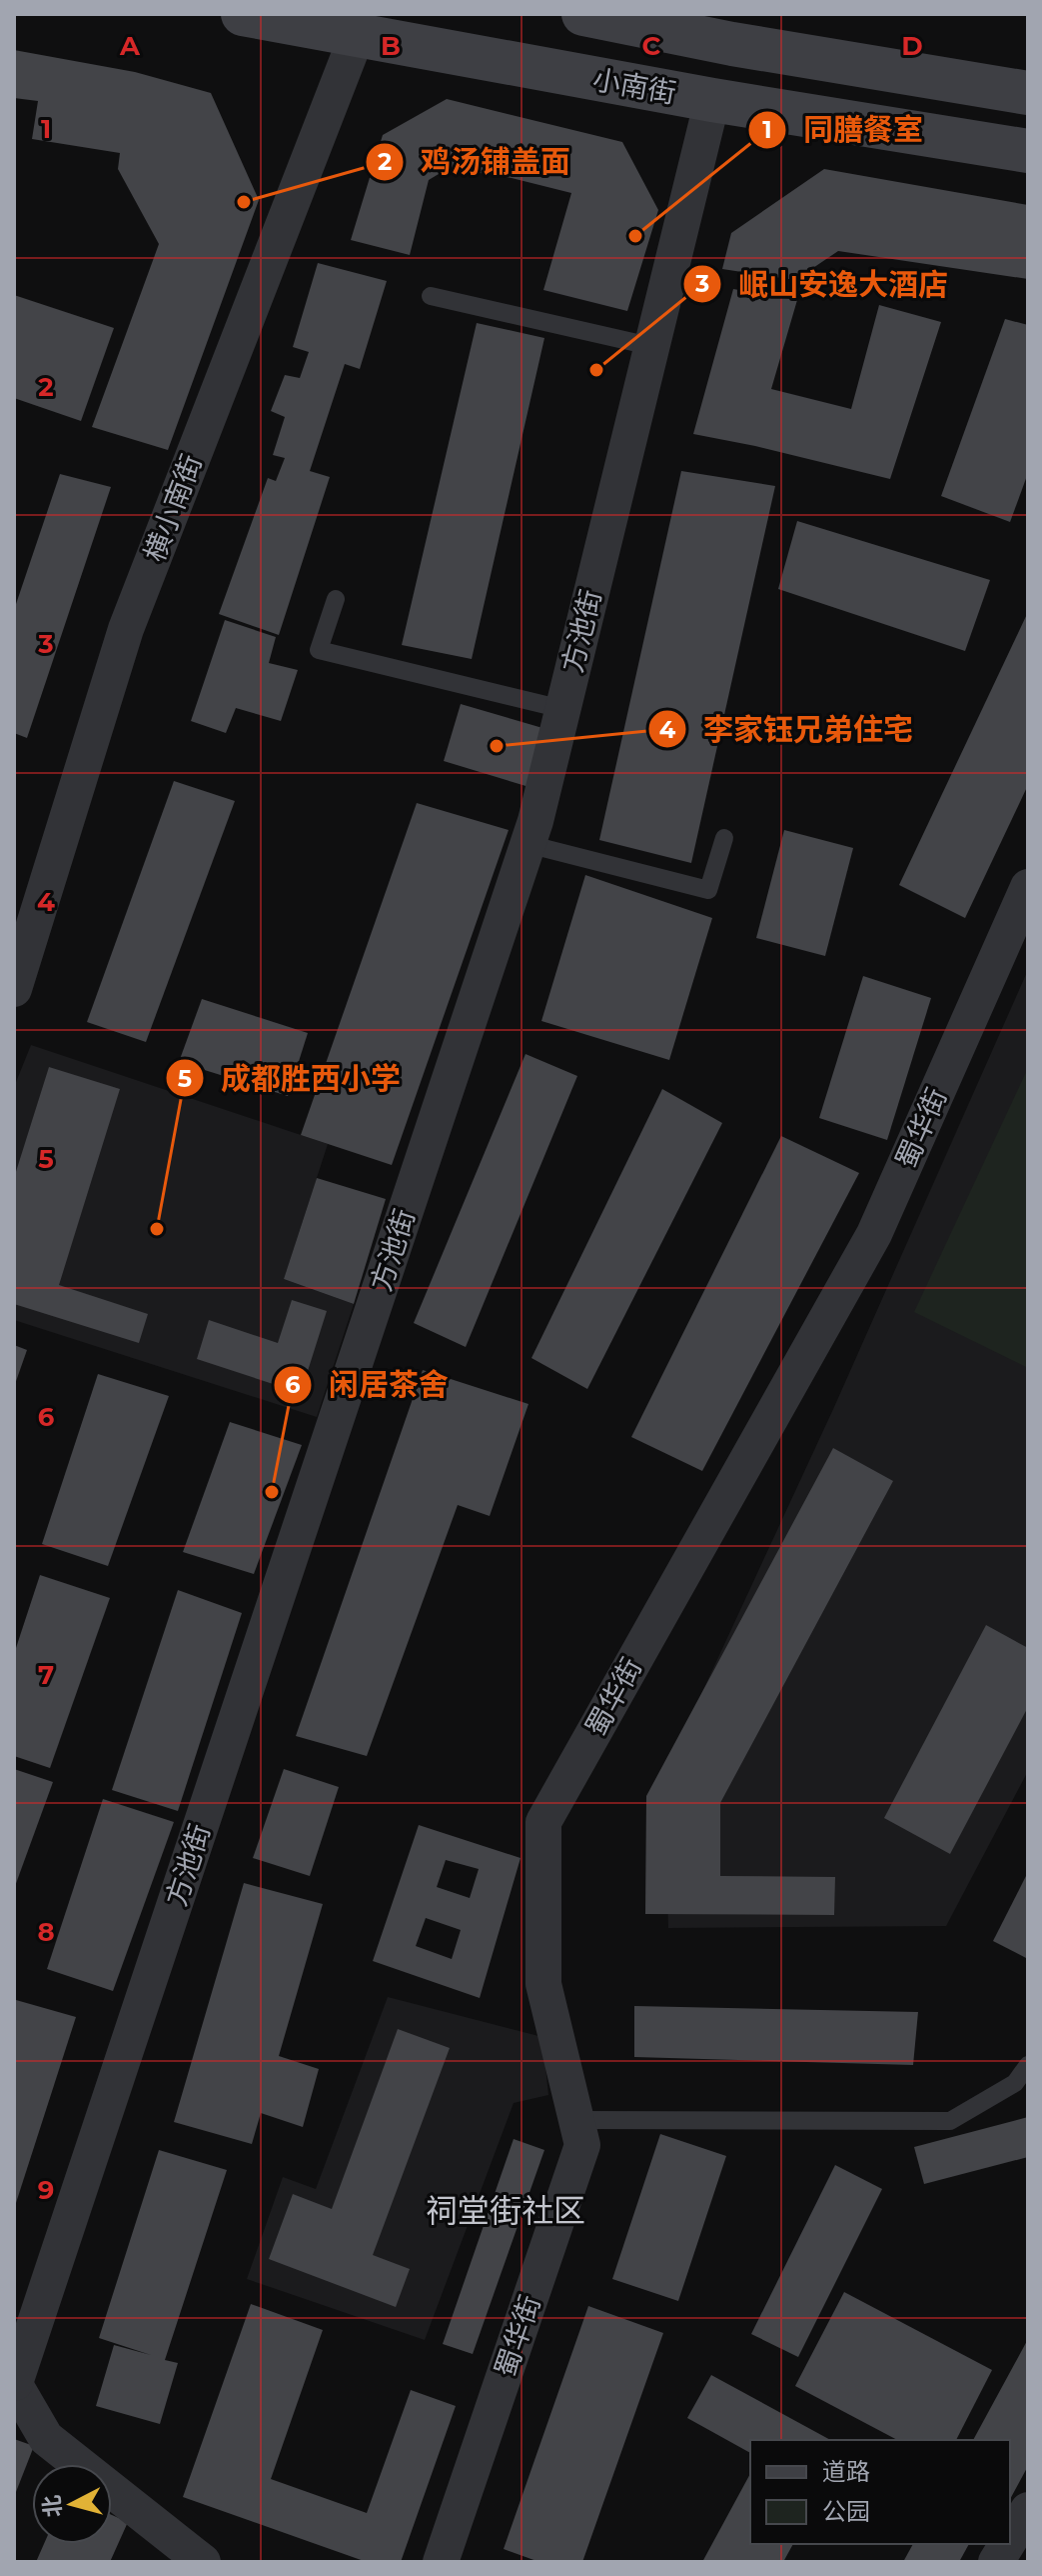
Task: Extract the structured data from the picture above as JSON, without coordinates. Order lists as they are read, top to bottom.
{
  "streets": {
    "main road": ["小南街"],
    "street": ["横小南街", "方池街", "蜀华街"]
  },
  "crossings": [
    ["小南街", "横小南街"],
    ["小南街", "方池街"]
  ],
  "districts": ["祠堂街社区"],
  "places": [
    "鸡汤铺盖面",
    "同膳餐室",
    "岷山安逸大酒店",
    "李家钰兄弟住宅",
    "成都胜西小学",
    "闲居茶舍"
  ],
  "legend": ["道路", "公园"],
  "north": "left",
  "grid": {
    "columns": [
      "A",
      "B",
      "C",
      "D"
    ],
    "rows": [
      "1",
      "2",
      "3",
      "4",
      "5",
      "6",
      "7",
      "8",
      "9"
    ]
  }
}
